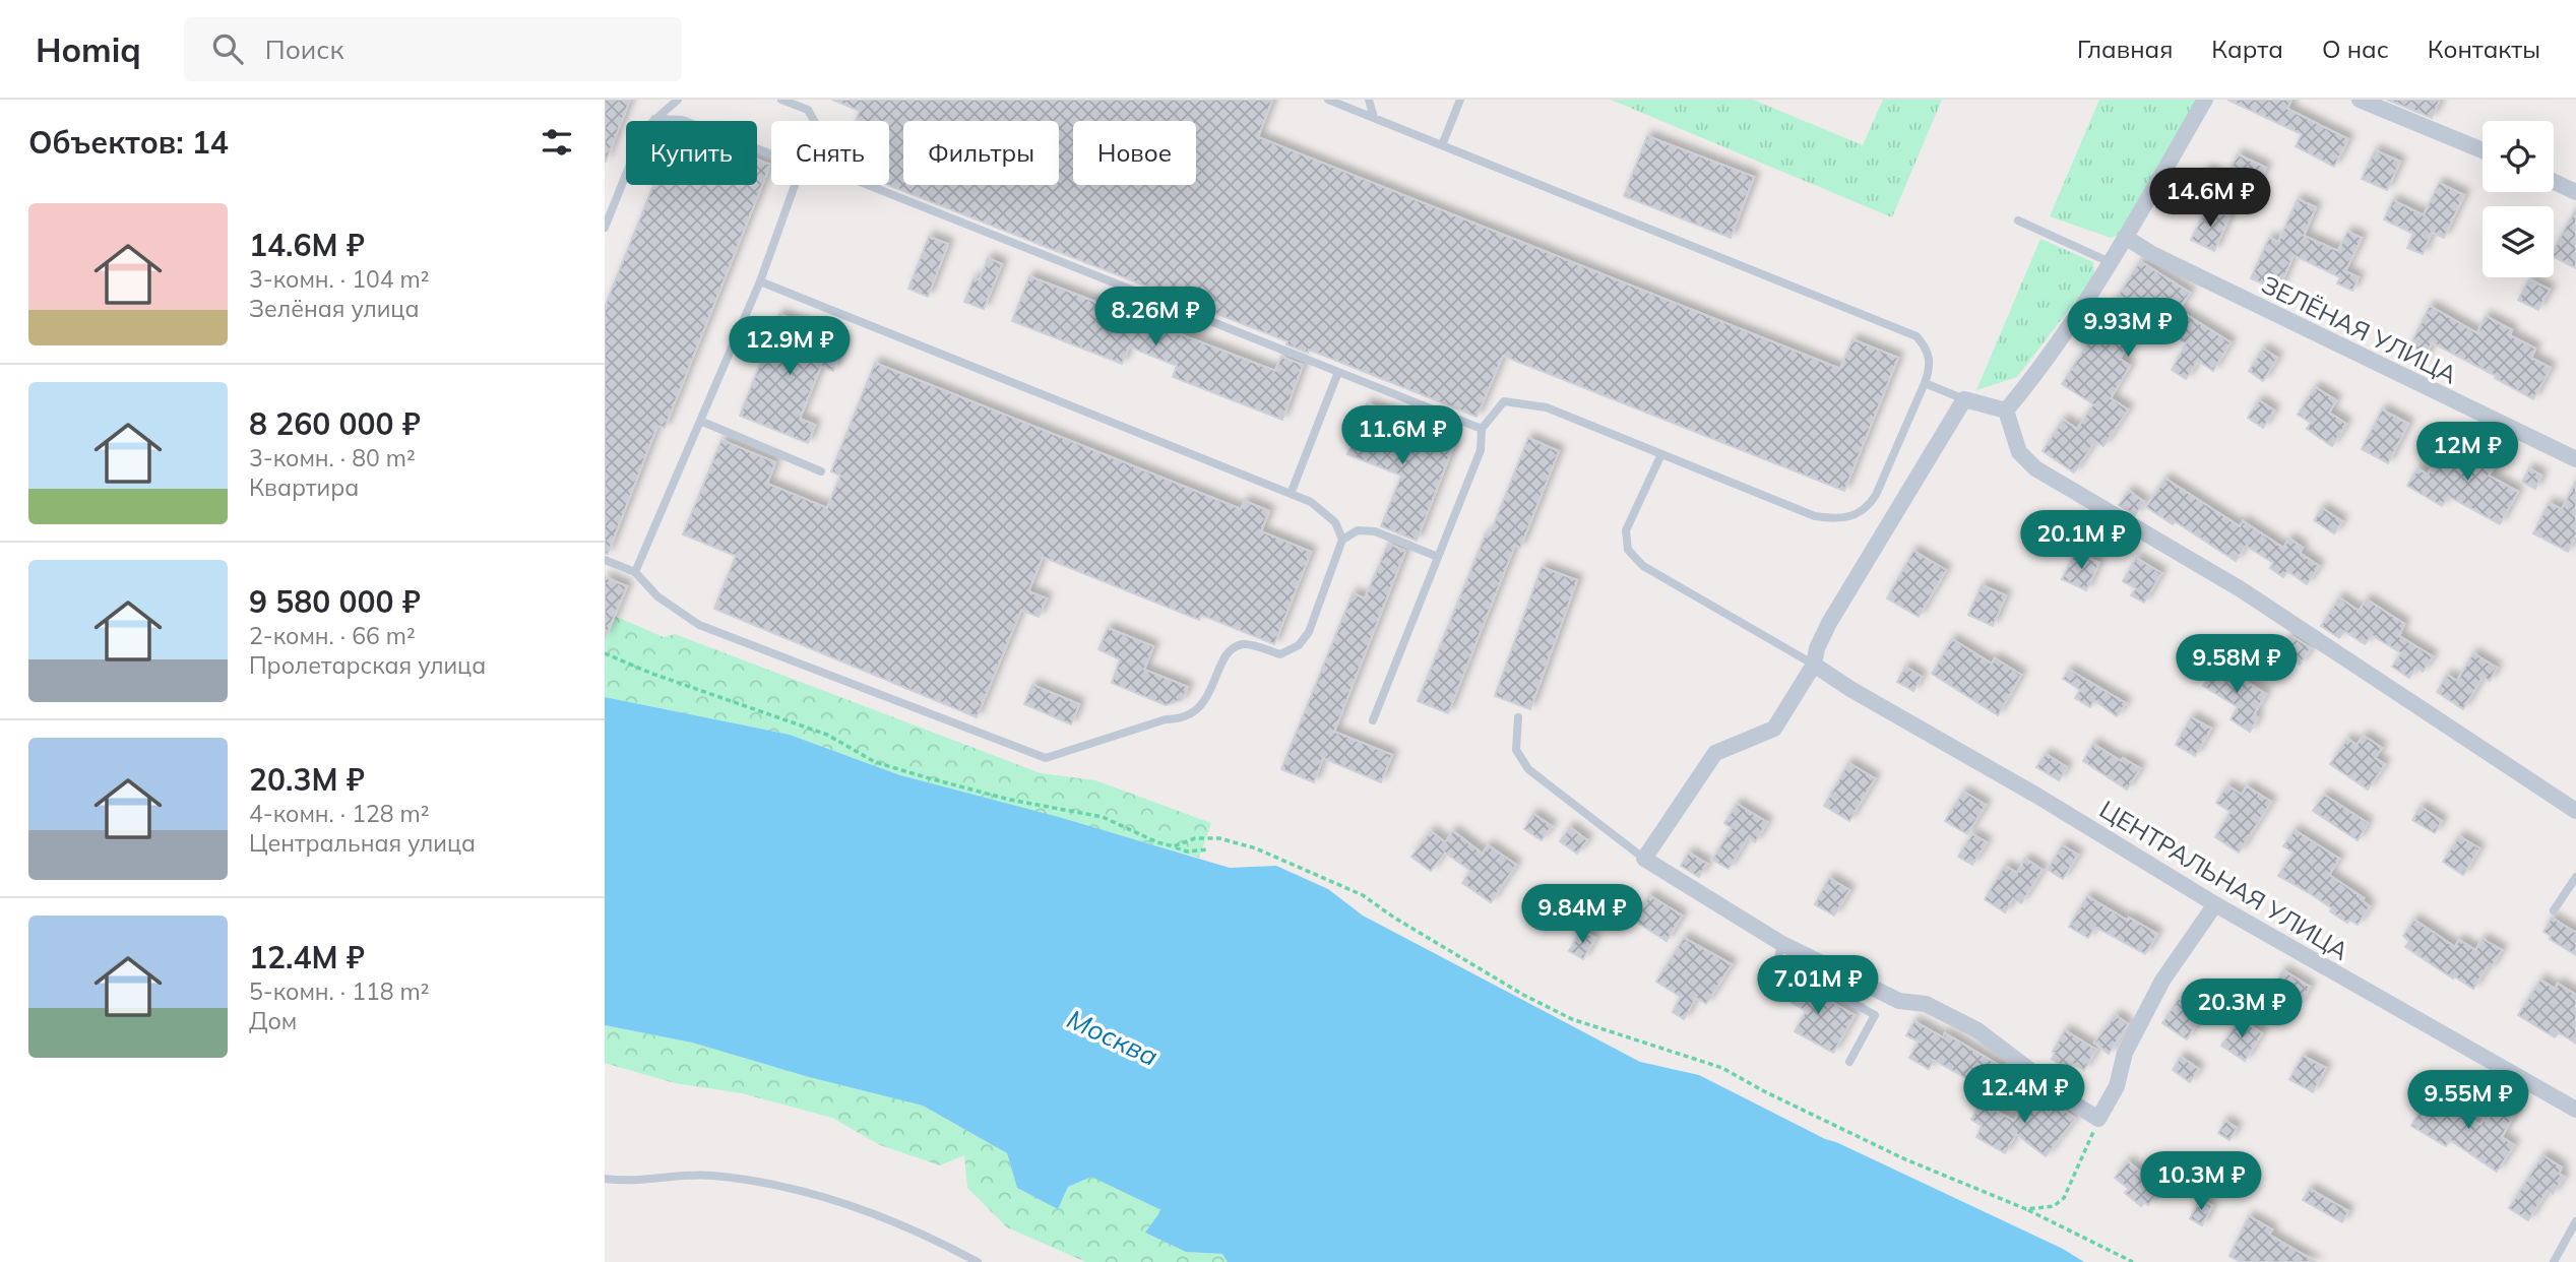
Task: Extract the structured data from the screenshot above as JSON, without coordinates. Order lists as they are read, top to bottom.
{
  "streets": {
    "street": ["ЗЕЛЁНАЯ УЛИЦА", "ЦЕНТРАЛЬНАЯ УЛИЦА"]
  },
  "water": ["Москва"],
  "page": {
    "header": "Homiq",
    "search": "Поиск",
    "nav": [
      "Главная",
      "Карта",
      "О нас",
      "Контакты"
    ],
    "heading": "Объектов: 14",
    "chip": [
      "Купить",
      "Снять",
      "Фильтры",
      "Новое"
    ],
    "price": [
      "14.6M ₽",
      "8.26M ₽",
      "9.93M ₽",
      "12.9M ₽",
      "11.6M ₽",
      "12M ₽",
      "20.1M ₽",
      "9.58M ₽",
      "9.84M ₽",
      "7.01M ₽",
      "20.3M ₽",
      "12.4M ₽",
      "9.55M ₽",
      "10.3M ₽"
    ],
    "list": [
      {
        "name": "14.6M ₽",
        "note": "3-комн. · 104 m² · Зелёная улица"
      },
      {
        "name": "8 260 000 ₽",
        "note": "3-комн. · 80 m² · Квартира"
      },
      {
        "name": "9 580 000 ₽",
        "note": "2-комн. · 66 m² · Пролетарская улица"
      },
      {
        "name": "20.3M ₽",
        "note": "4-комн. · 128 m² · Центральная улица"
      },
      {
        "name": "12.4M ₽",
        "note": "5-комн. · 118 m² · Дом"
      }
    ]
  }
}
